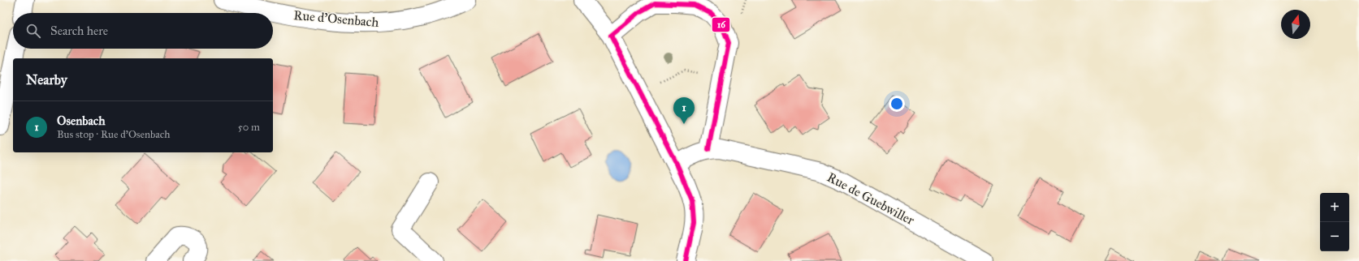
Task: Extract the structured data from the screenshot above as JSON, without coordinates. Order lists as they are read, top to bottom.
{
  "streets": {
    "street": ["Rue d'Osenbach", "Rue de Guebwiller"]
  },
  "lines": ["transit line 16"],
  "north": "top",
  "page": {
    "search": "Search here",
    "heading": "Nearby",
    "pins": "1",
    "list": [
      {
        "mark": "1",
        "name": "Osenbach",
        "note": "Bus stop · Rue d'Osenbach",
        "value": "50 m"
      }
    ],
    "map_buttons": ["+", "−"]
  }
}
